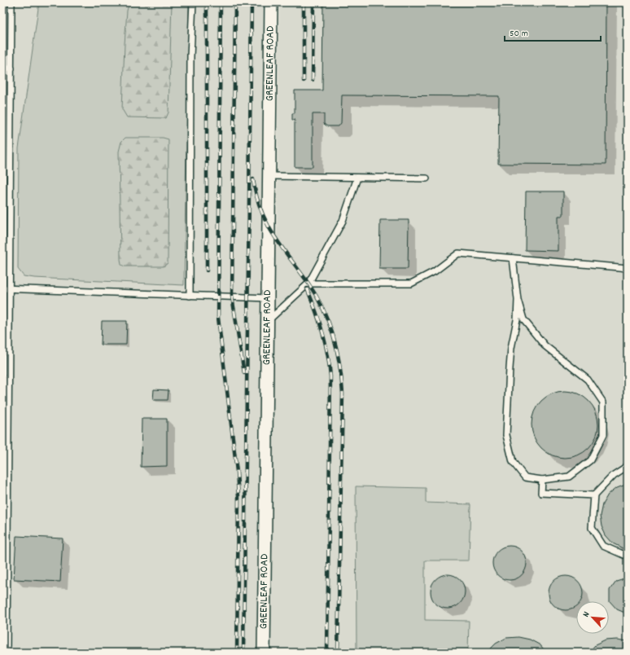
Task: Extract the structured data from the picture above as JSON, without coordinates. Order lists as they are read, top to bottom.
{
  "streets": {
    "street": ["GREENLEAF ROAD"]
  },
  "scale_bar": "50 m",
  "north": "top left"
}
